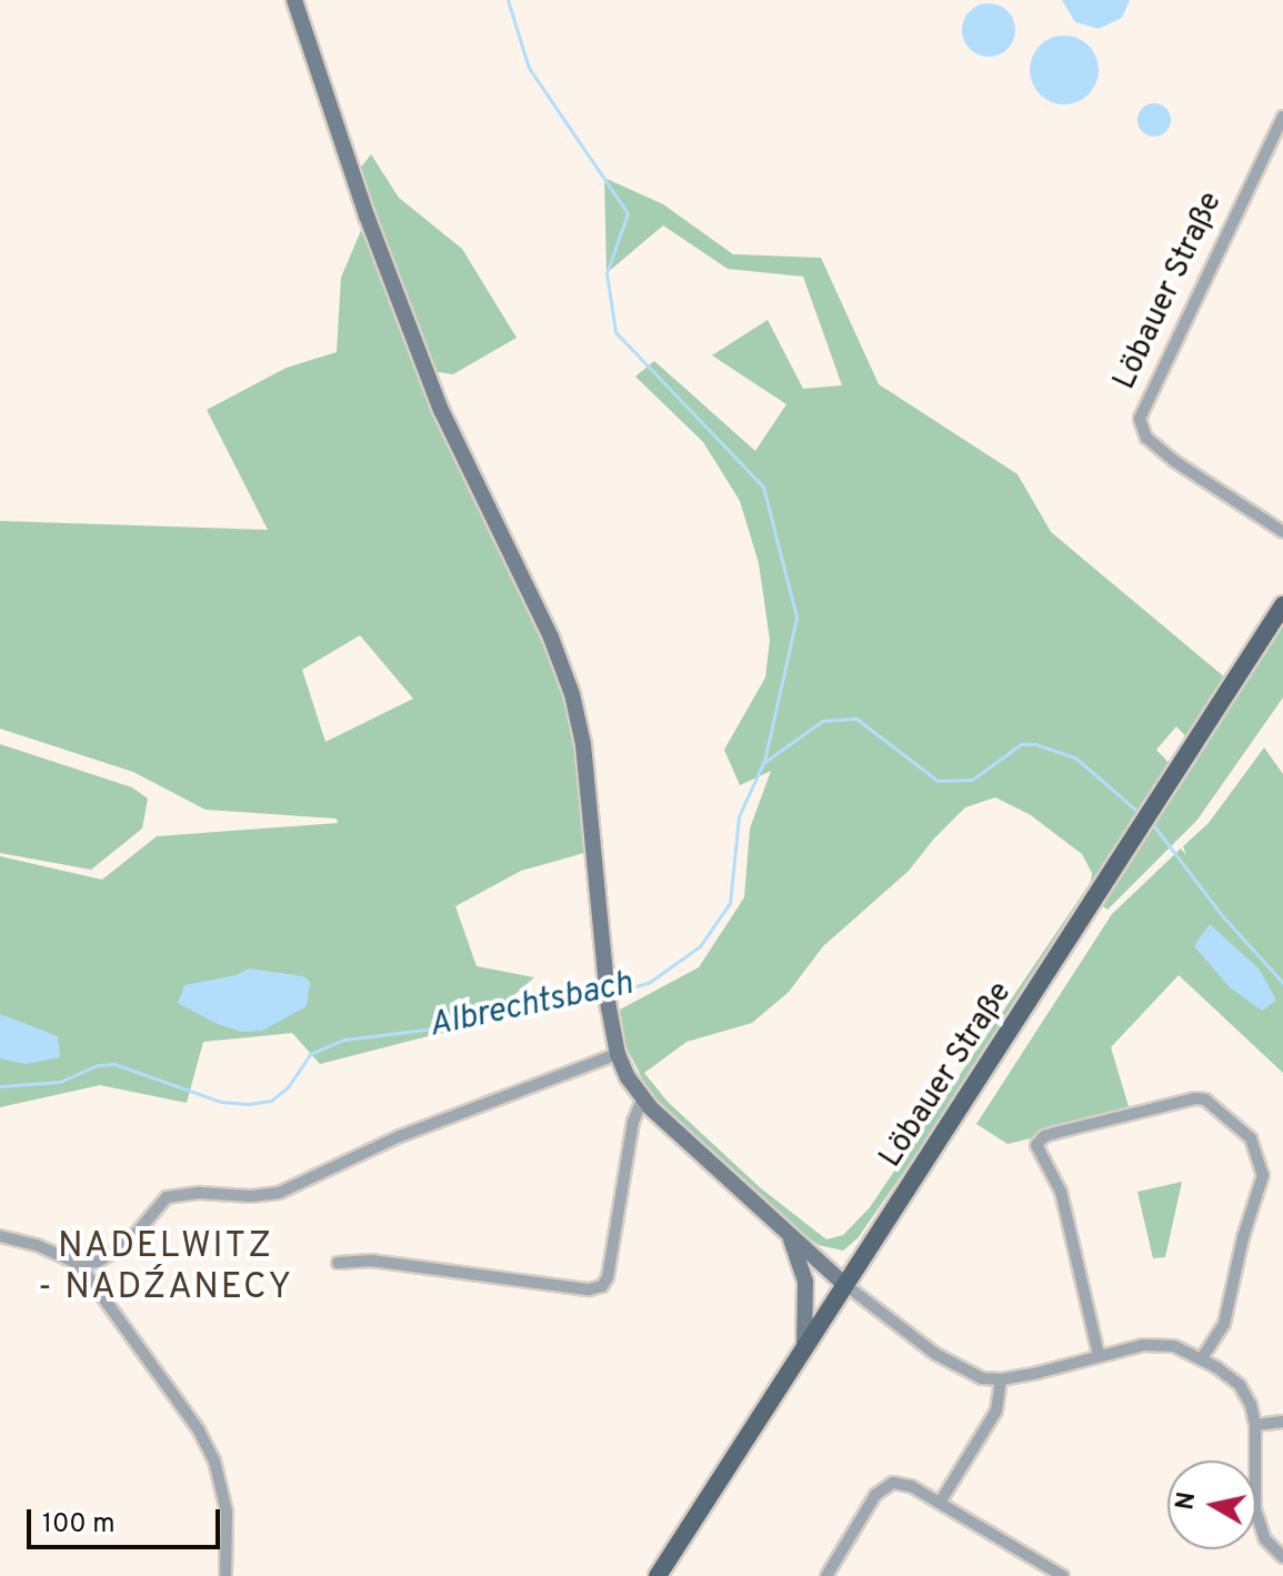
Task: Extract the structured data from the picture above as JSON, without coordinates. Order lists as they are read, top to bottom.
{
  "streets": {
    "main road": ["Löbauer Straße"]
  },
  "districts": ["NADELWITZ - NADŹANECY"],
  "water": ["Albrechtsbach"],
  "scale_bar": "100 m",
  "north": "left"
}
